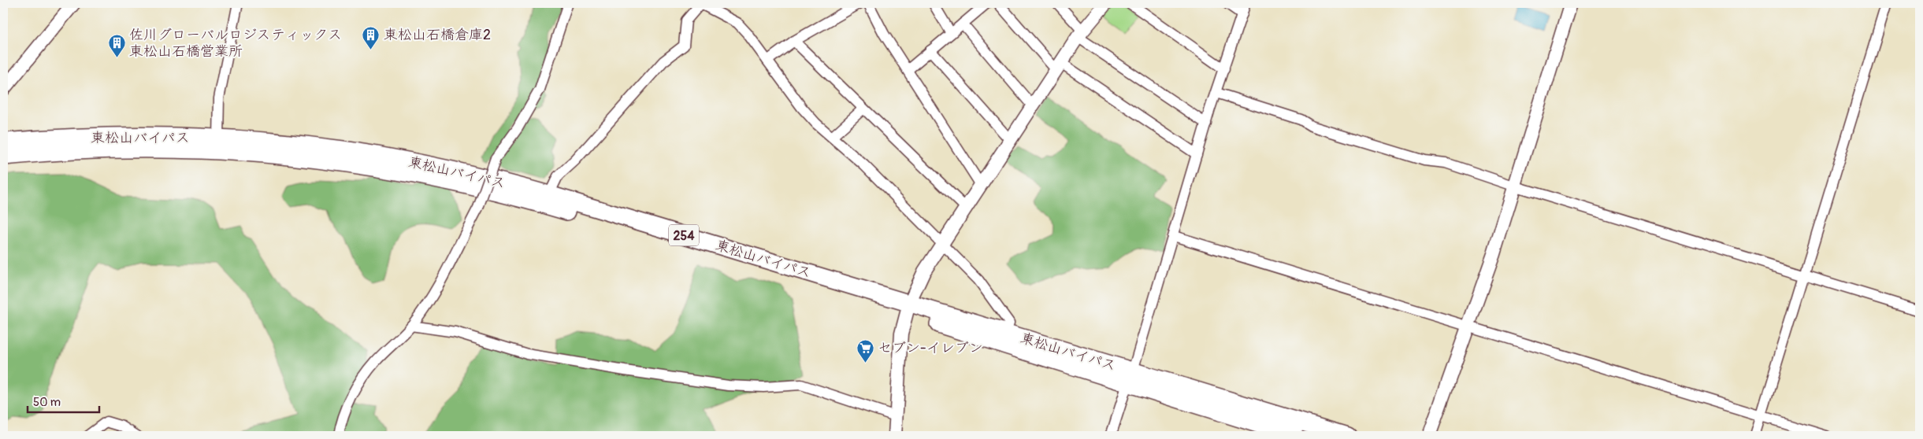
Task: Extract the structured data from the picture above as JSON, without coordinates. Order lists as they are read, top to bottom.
{
  "streets": {
    "highway": ["東松山バイパス", "254"]
  },
  "places": {
    "building": ["東松山石橋倉庫2", "佐川グローバルロジスティックス 東松山石橋営業所"],
    "supermarket": ["セブン-イレブン"]
  },
  "scale_bar": "50 m"
}
